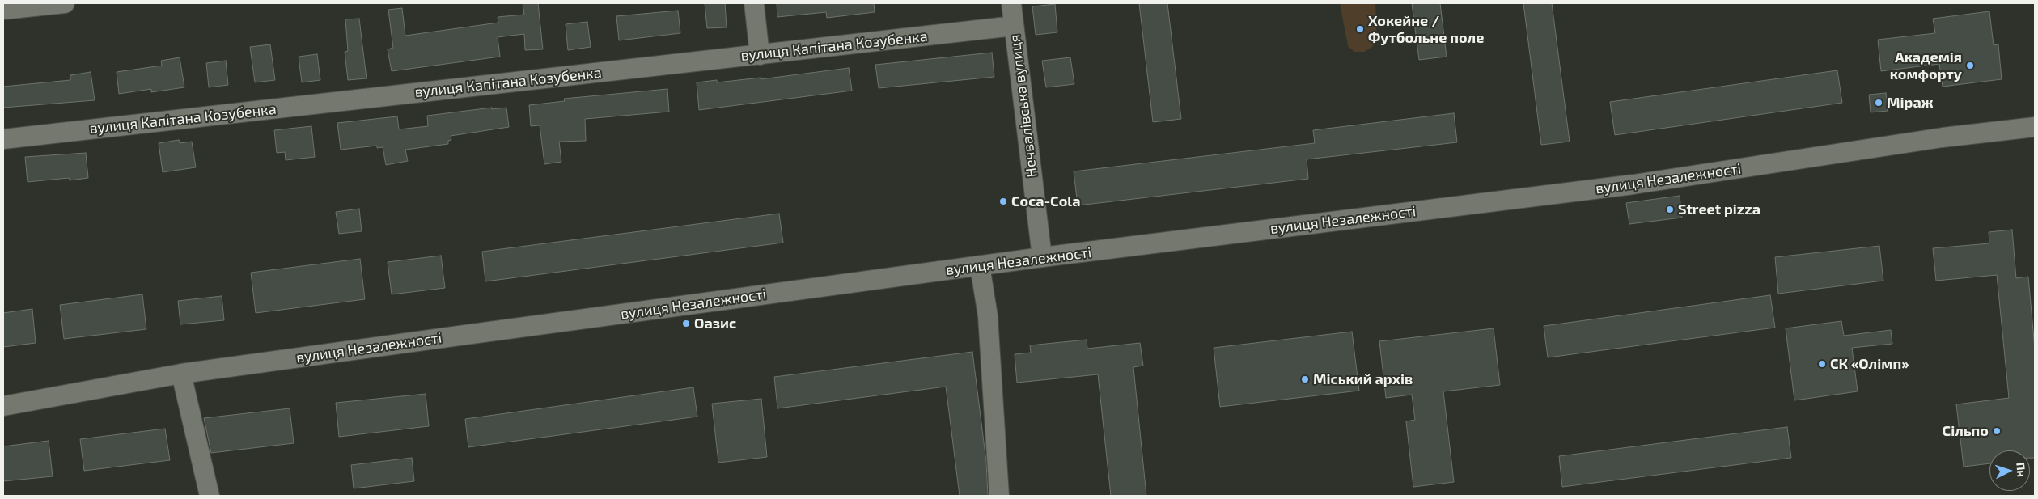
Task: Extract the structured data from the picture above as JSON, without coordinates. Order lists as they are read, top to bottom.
{
  "streets": {
    "street": ["вулиця Капітана Козубенка", "Нечвалівська вулиця", "вулиця Незалежності"]
  },
  "crossings": [
    ["вулиця Капітана Козубенка", "Нечвалівська вулиця"],
    ["Нечвалівська вулиця", "вулиця Незалежності"]
  ],
  "places": [
    "Хокейне / Футбольне поле",
    "Академія комфорту",
    "Міраж",
    "Coca-Cola",
    "Street pizza",
    "Оазис",
    "СК «Олімп»",
    "Міський архів",
    "Сільпо"
  ],
  "north": "right"
}
